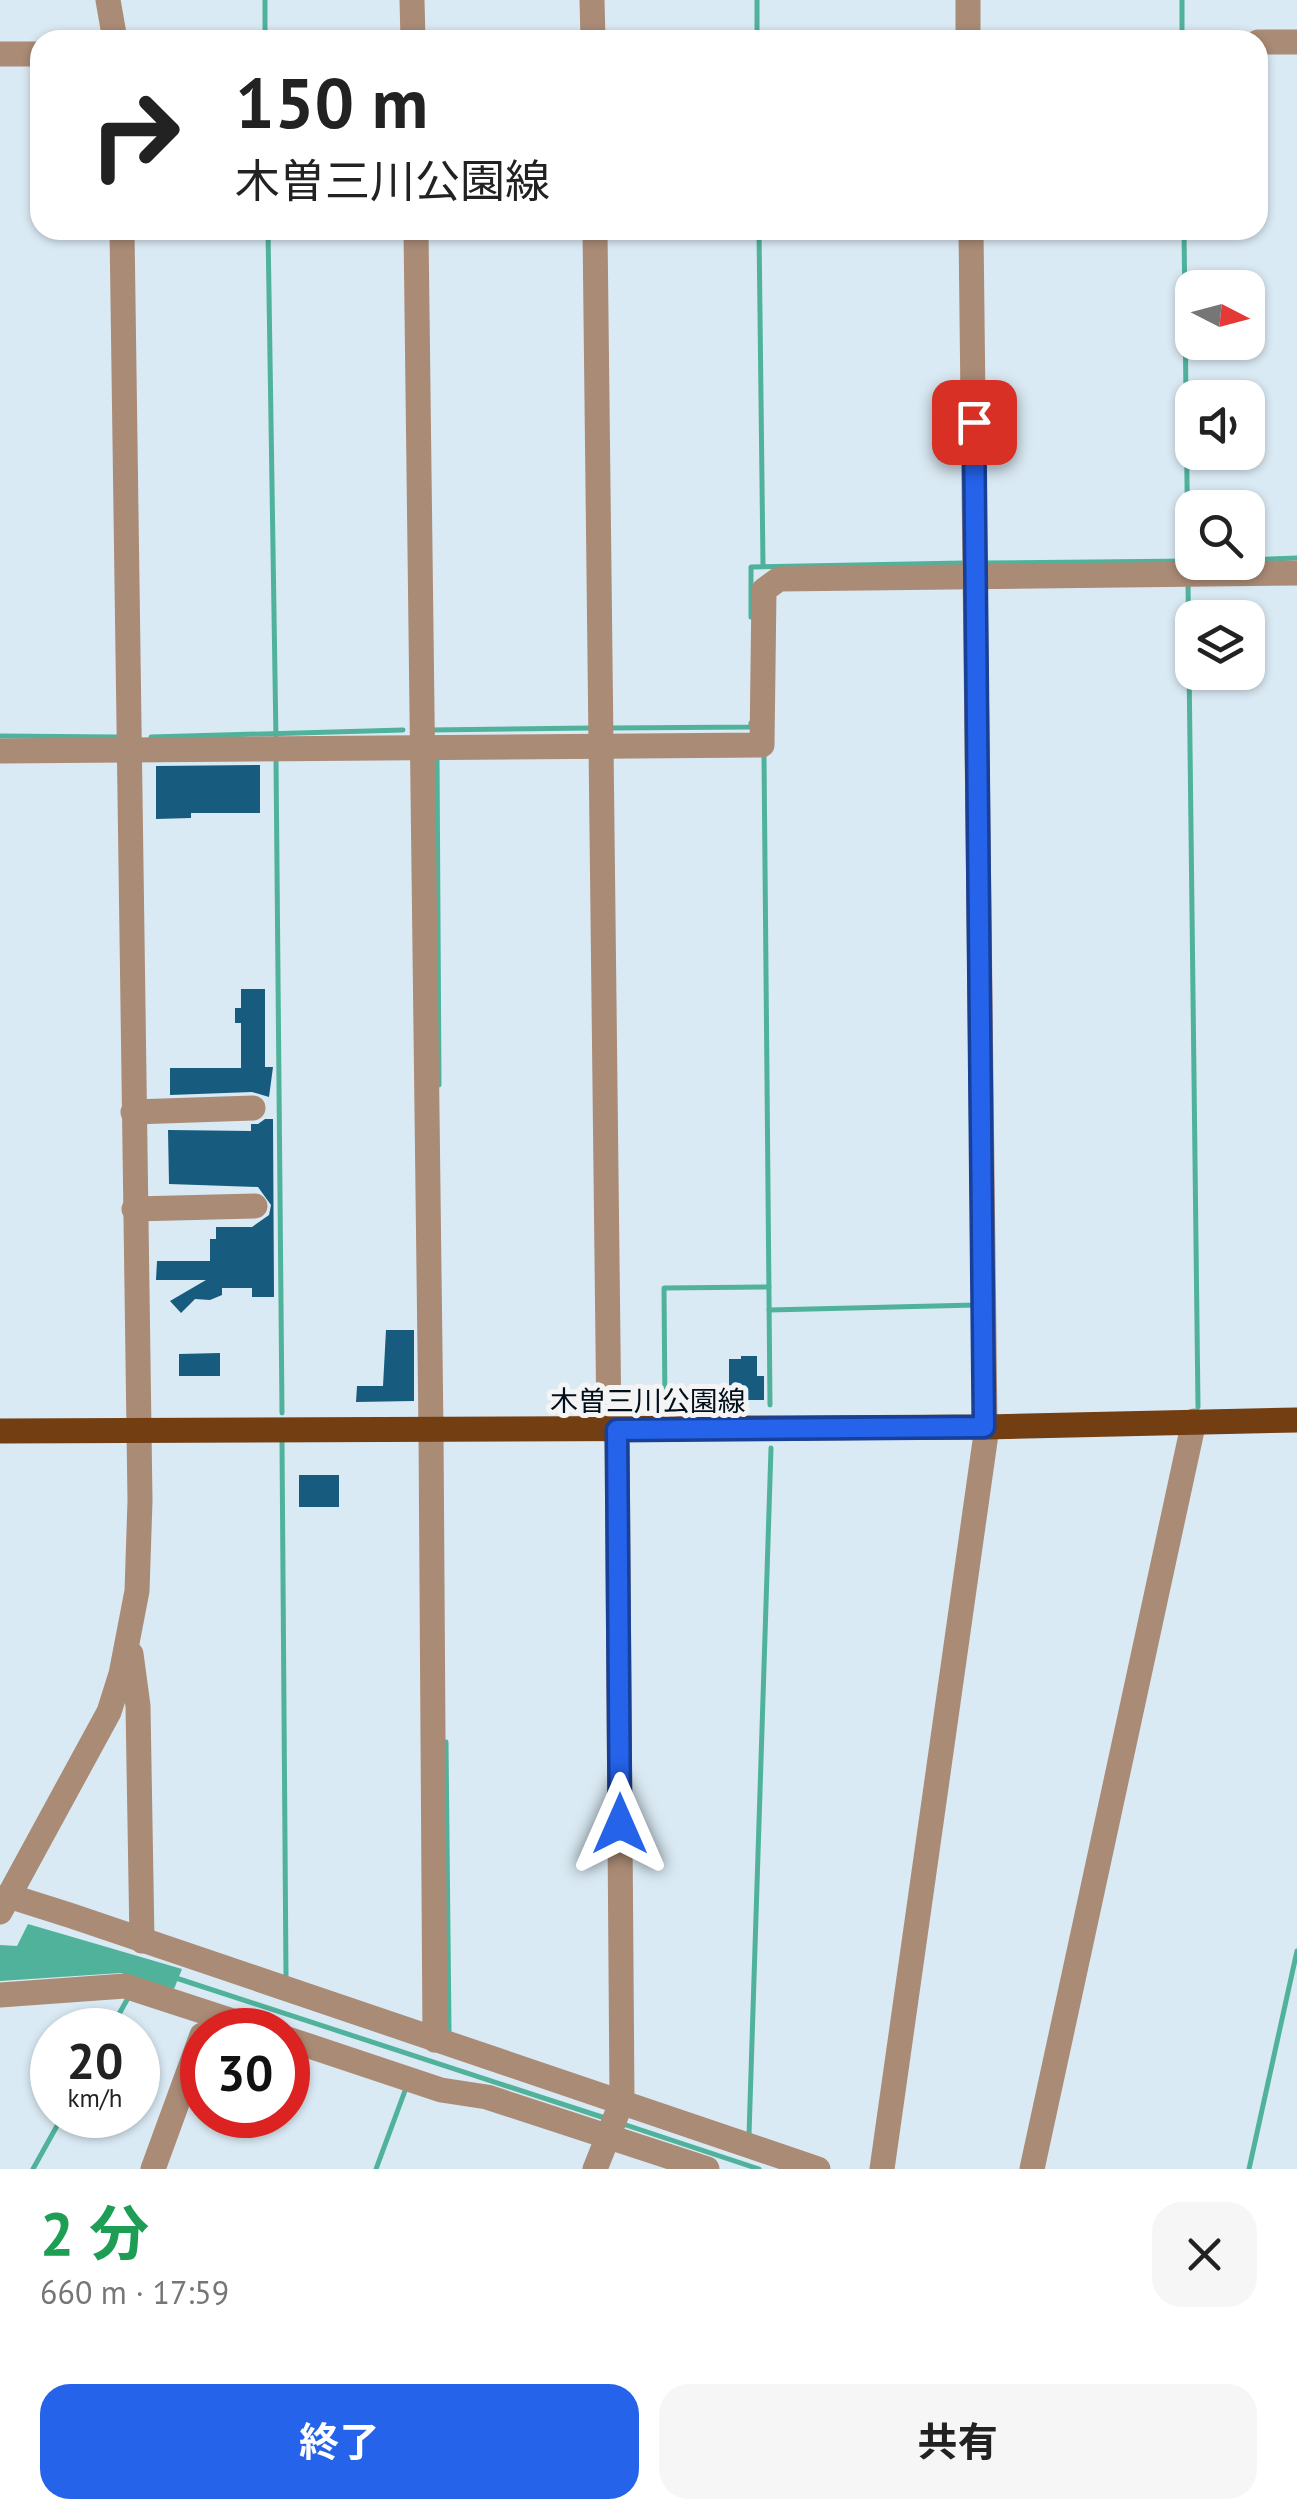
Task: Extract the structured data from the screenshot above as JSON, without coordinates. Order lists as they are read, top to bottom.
{
  "streets": {
    "main road": ["木曽三川公園線"]
  },
  "north": "right",
  "page": {
    "turn": ["150 m", "木曽三川公園線"],
    "speed": "20 km/h",
    "limit": "30",
    "heading": ["2 分", "660 m · 17:59"],
    "buttons": ["終了", "共有"]
  }
}
